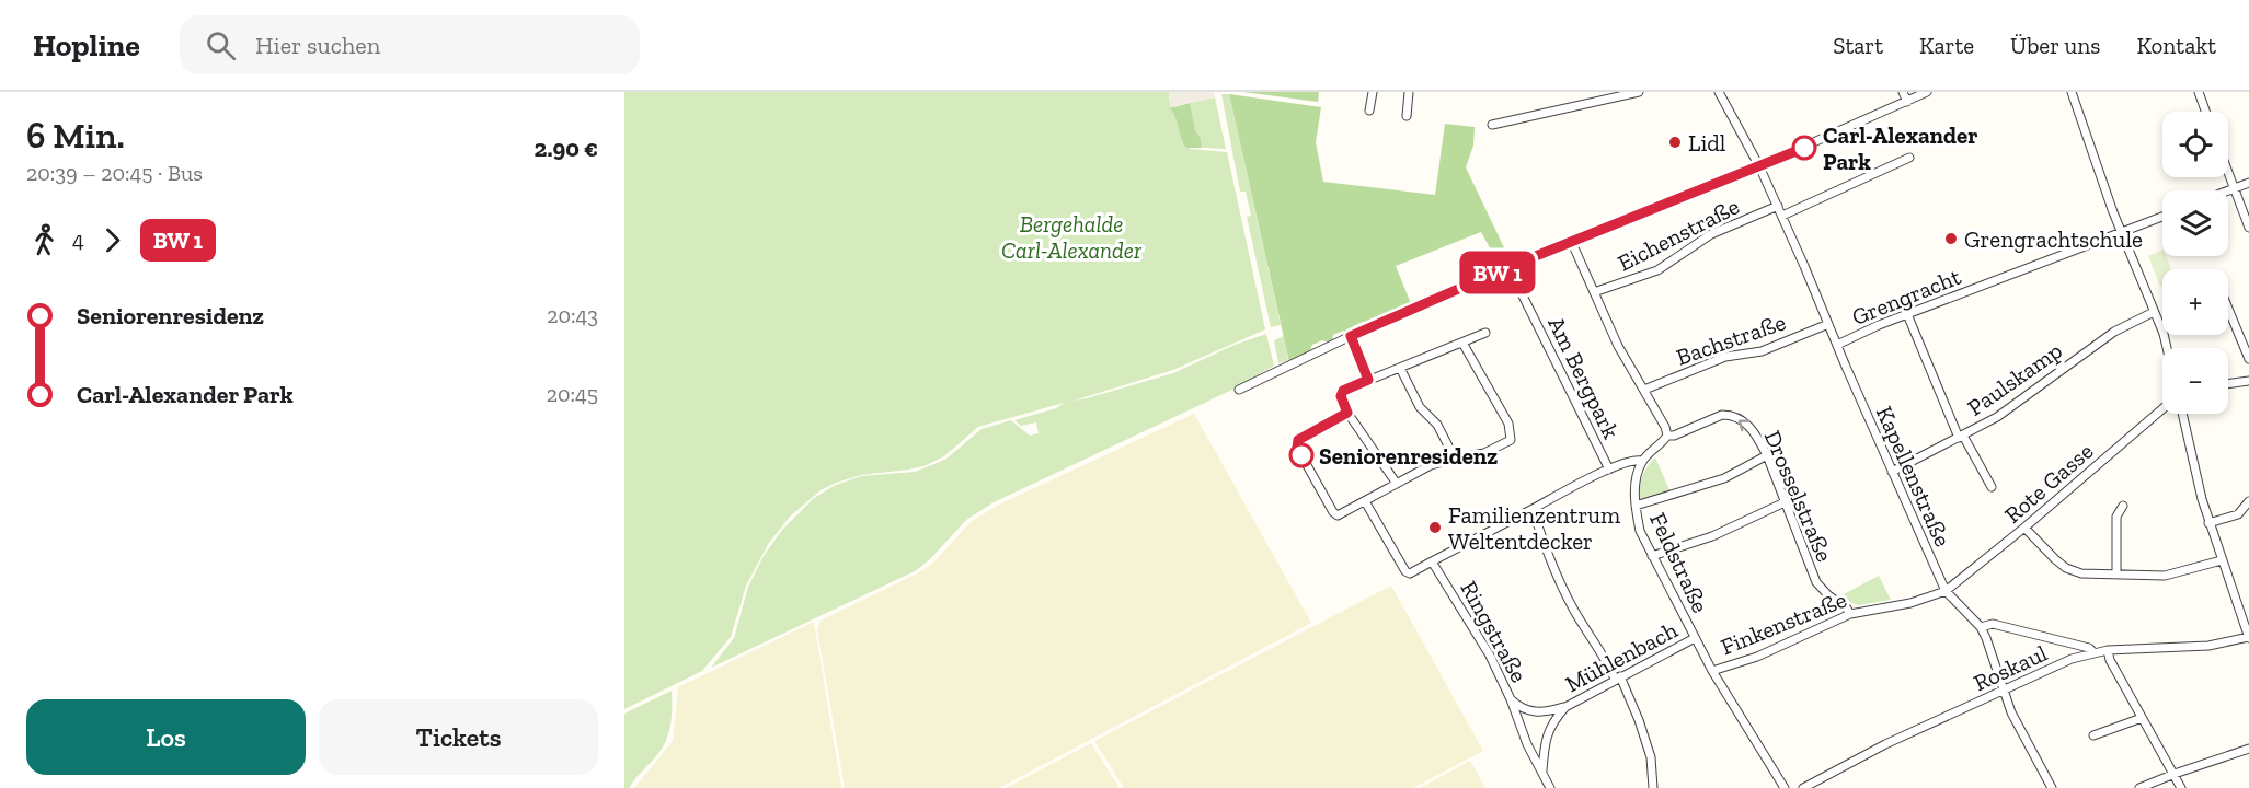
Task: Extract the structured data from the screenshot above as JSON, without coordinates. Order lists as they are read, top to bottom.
{
  "streets": {
    "street": [
      "Eichenstraße",
      "Grengracht",
      "Bachstraße",
      "Am Bergpark",
      "Paulskamp",
      "Kapellenstraße",
      "Rote Gasse",
      "Drosselstraße",
      "Feldstraße",
      "Finkenstraße",
      "Ringstraße",
      "Mühlenbach",
      "Roskaul"
    ]
  },
  "crossings": [
    ["Eichenstraße", "Kapellenstraße"],
    ["Grengracht", "Kapellenstraße"],
    ["Bachstraße", "Kapellenstraße"],
    ["Am Bergpark", "Ringstraße"],
    ["Paulskamp", "Kapellenstraße"],
    ["Kapellenstraße", "Rote Gasse"],
    ["Kapellenstraße", "Finkenstraße"],
    ["Kapellenstraße", "Roskaul"],
    ["Rote Gasse", "Finkenstraße"],
    ["Drosselstraße", "Finkenstraße"],
    ["Feldstraße", "Finkenstraße"],
    ["Feldstraße", "Ringstraße"],
    ["Feldstraße", "Mühlenbach"],
    ["Ringstraße", "Mühlenbach"]
  ],
  "parks": ["Bergehalde Carl-Alexander"],
  "places": [
    "Lidl",
    "Carl-Alexander Park",
    "Grengrachtschule",
    "Seniorenresidenz",
    "Familienzentrum Weltentdecker"
  ],
  "page": {
    "header": "Hopline",
    "search": "Hier suchen",
    "nav": [
      "Start",
      "Karte",
      "Über uns",
      "Kontakt"
    ],
    "heading": ["6 Min.", "20:39 – 20:45 · Bus", "2.90 €"],
    "on_map": "BW 1",
    "map_buttons": ["+", "−"],
    "legs": ["4", "BW 1"],
    "list": [
      {
        "name": "Seniorenresidenz",
        "value": "20:43"
      },
      {
        "name": "Carl-Alexander Park",
        "value": "20:45"
      }
    ],
    "buttons": ["Los", "Tickets"]
  }
}
